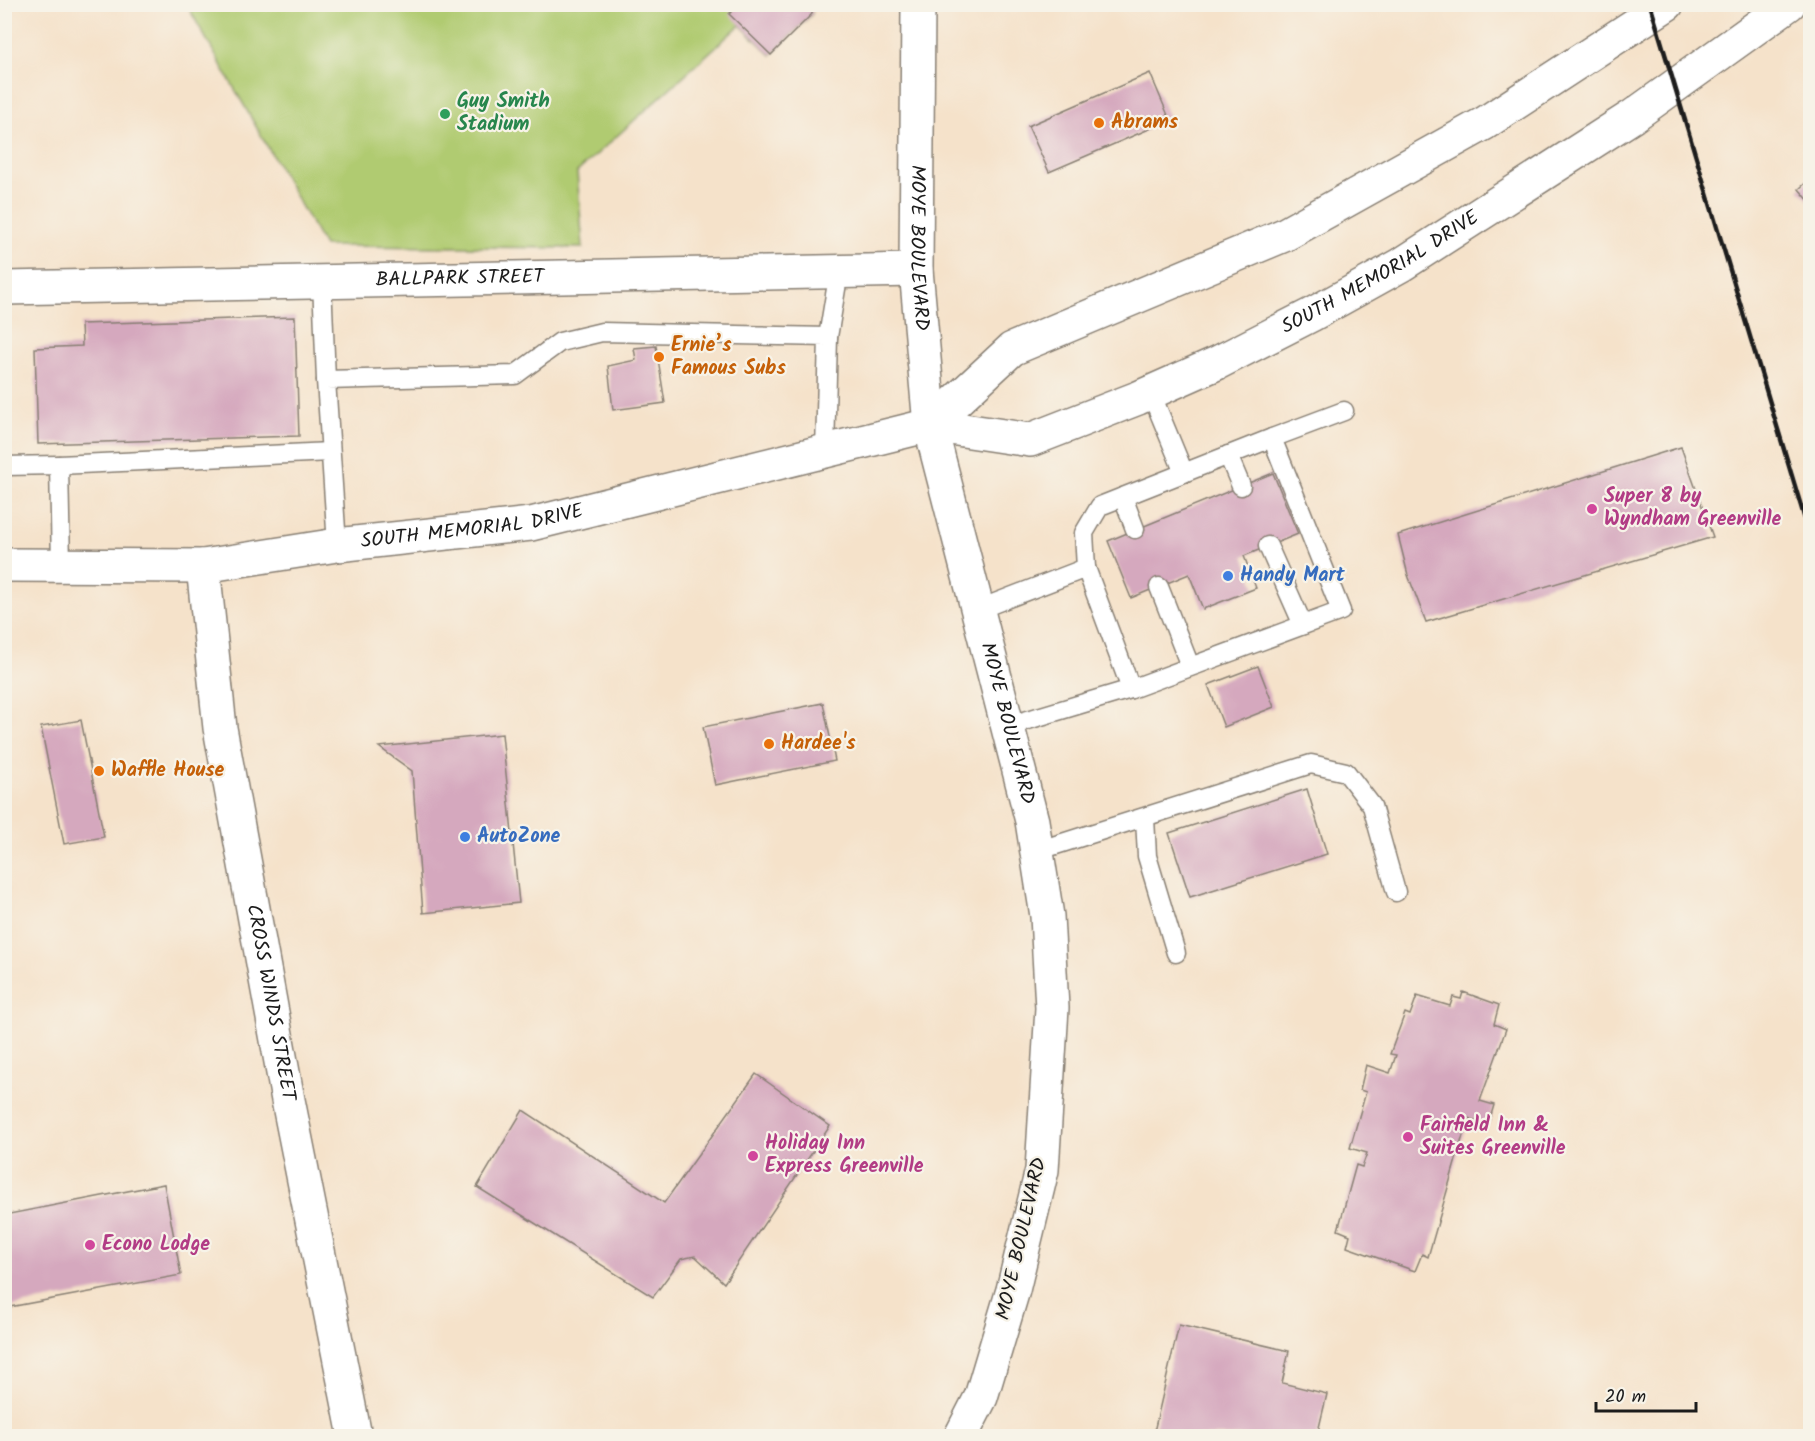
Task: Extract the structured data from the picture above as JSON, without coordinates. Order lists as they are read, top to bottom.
{
  "streets": {
    "main road": [
      "MOYE BOULEVARD",
      "SOUTH MEMORIAL DRIVE",
      "BALLPARK STREET",
      "CROSS WINDS STREET"
    ]
  },
  "crossings": [
    ["MOYE BOULEVARD", "SOUTH MEMORIAL DRIVE"],
    ["MOYE BOULEVARD", "BALLPARK STREET"],
    ["SOUTH MEMORIAL DRIVE", "CROSS WINDS STREET"]
  ],
  "places": [
    "Guy Smith Stadium",
    "Abrams",
    "Ernie’s Famous Subs",
    "Super 8 by Wyndham Greenville",
    "Handy Mart",
    "Hardee's",
    "Waffle House",
    "AutoZone",
    "Fairfield Inn & Suites Greenville",
    "Holiday Inn Express Greenville",
    "Econo Lodge"
  ],
  "scale_bar": "20 m"
}
